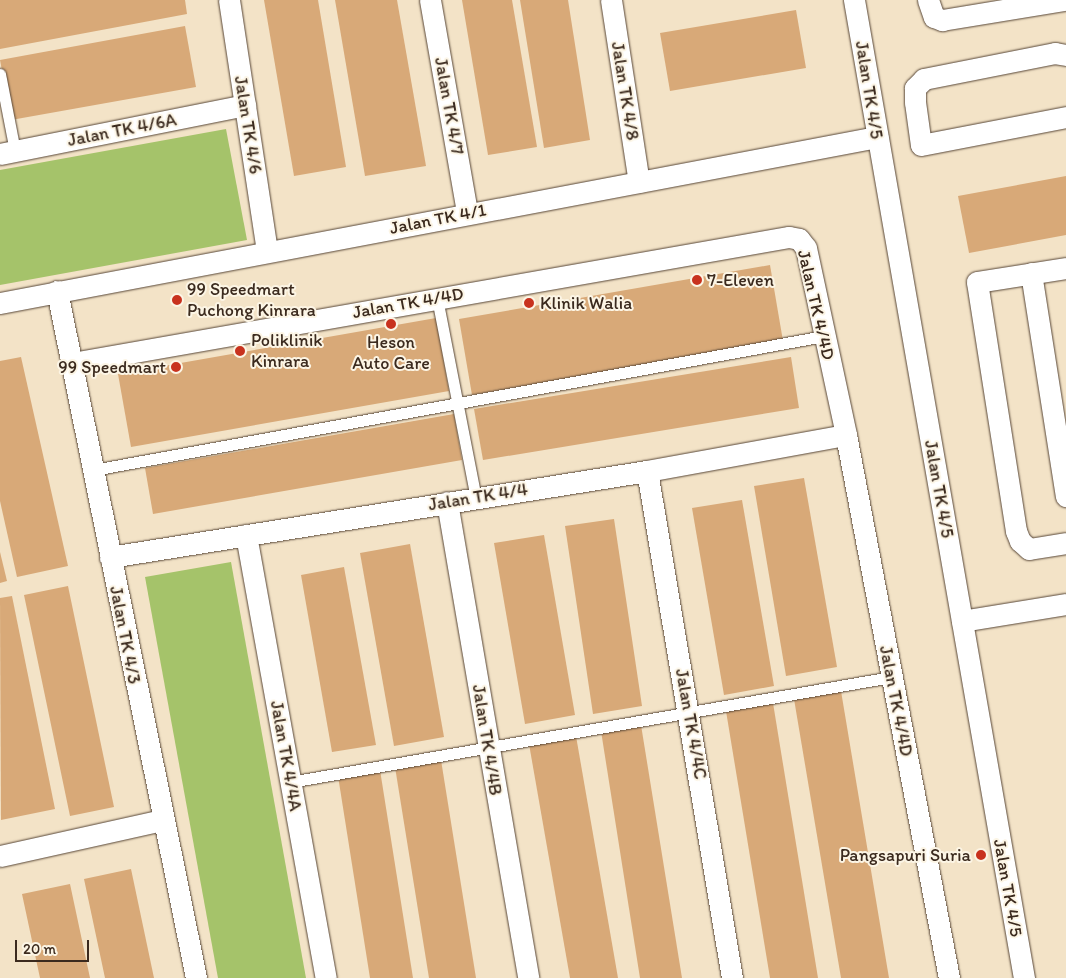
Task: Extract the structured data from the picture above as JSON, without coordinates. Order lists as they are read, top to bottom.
{
  "streets": {
    "street": [
      "Jalan TK 4/5",
      "Jalan TK 4/8",
      "Jalan TK 4/7",
      "Jalan TK 4/6",
      "Jalan TK 4/6A",
      "Jalan TK 4/1",
      "Jalan TK 4/4D",
      "Jalan TK 4/4",
      "Jalan TK 4/3",
      "Jalan TK 4/4C",
      "Jalan TK 4/4B",
      "Jalan TK 4/4A"
    ]
  },
  "crossings": [
    ["Jalan TK 4/5", "Jalan TK 4/1"],
    ["Jalan TK 4/8", "Jalan TK 4/1"],
    ["Jalan TK 4/7", "Jalan TK 4/1"],
    ["Jalan TK 4/6", "Jalan TK 4/6A"],
    ["Jalan TK 4/6", "Jalan TK 4/1"],
    ["Jalan TK 4/1", "Jalan TK 4/3"],
    ["Jalan TK 4/4D", "Jalan TK 4/4"],
    ["Jalan TK 4/4D", "Jalan TK 4/3"],
    ["Jalan TK 4/4", "Jalan TK 4/3"],
    ["Jalan TK 4/4", "Jalan TK 4/4C"],
    ["Jalan TK 4/4", "Jalan TK 4/4B"],
    ["Jalan TK 4/4", "Jalan TK 4/4A"]
  ],
  "places": [
    "7-Eleven",
    "99 Speedmart Puchong Kinrara",
    "Klinik Walia",
    "Heson Auto Care",
    "Poliklinik Kinrara",
    "99 Speedmart",
    "Pangsapuri Suria"
  ],
  "scale_bar": "20 m"
}
